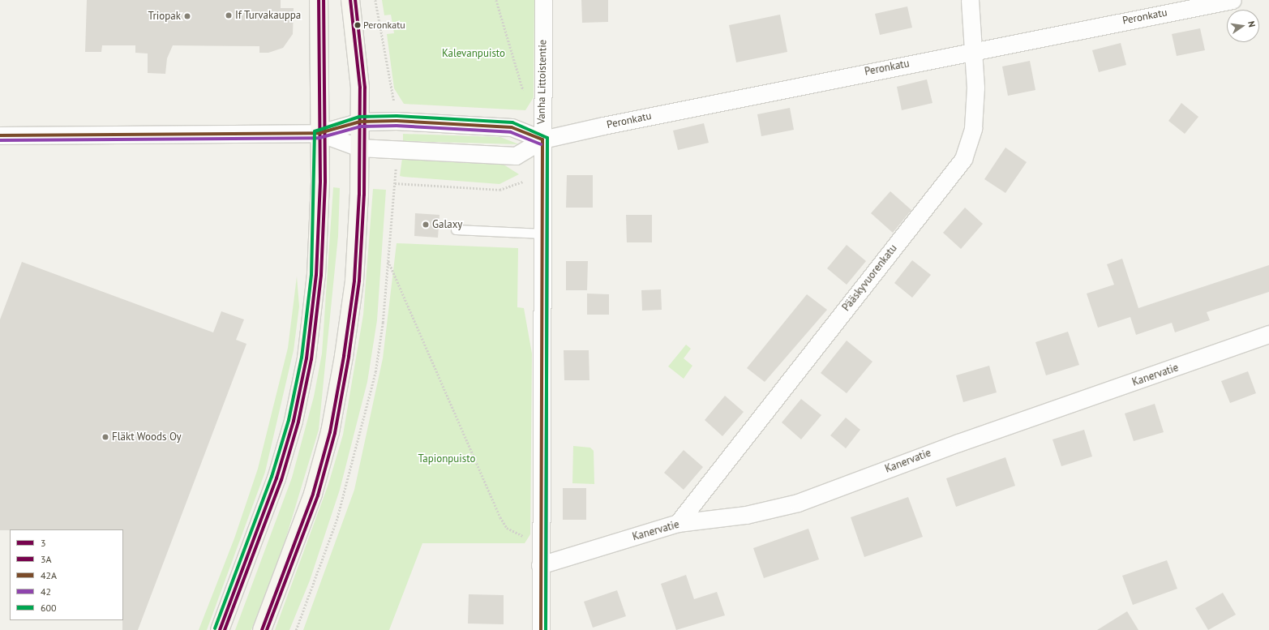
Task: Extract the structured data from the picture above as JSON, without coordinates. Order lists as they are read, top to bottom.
{
  "streets": {
    "street": [
      "Peronkatu",
      "Vanha Littoistentie",
      "Pääskyvuorenkatu",
      "Kanervatie"
    ]
  },
  "crossings": [
    ["Peronkatu", "Vanha Littoistentie"],
    ["Peronkatu", "Pääskyvuorenkatu"],
    ["Vanha Littoistentie", "Kanervatie"],
    ["Pääskyvuorenkatu", "Kanervatie"]
  ],
  "parks": ["Kalevanpuisto", "Tapionpuisto"],
  "places": [
    "If Turvakauppa",
    "Triopak",
    "Peronkatu",
    "Galaxy",
    "Fläkt Woods Oy"
  ],
  "lines": [
    "transit line 3",
    "transit line 3A",
    "transit line 600",
    "transit line 42A",
    "transit line 42"
  ],
  "legend": [
    "3",
    "3A",
    "42A",
    "42",
    "600"
  ],
  "north": "right"
}
